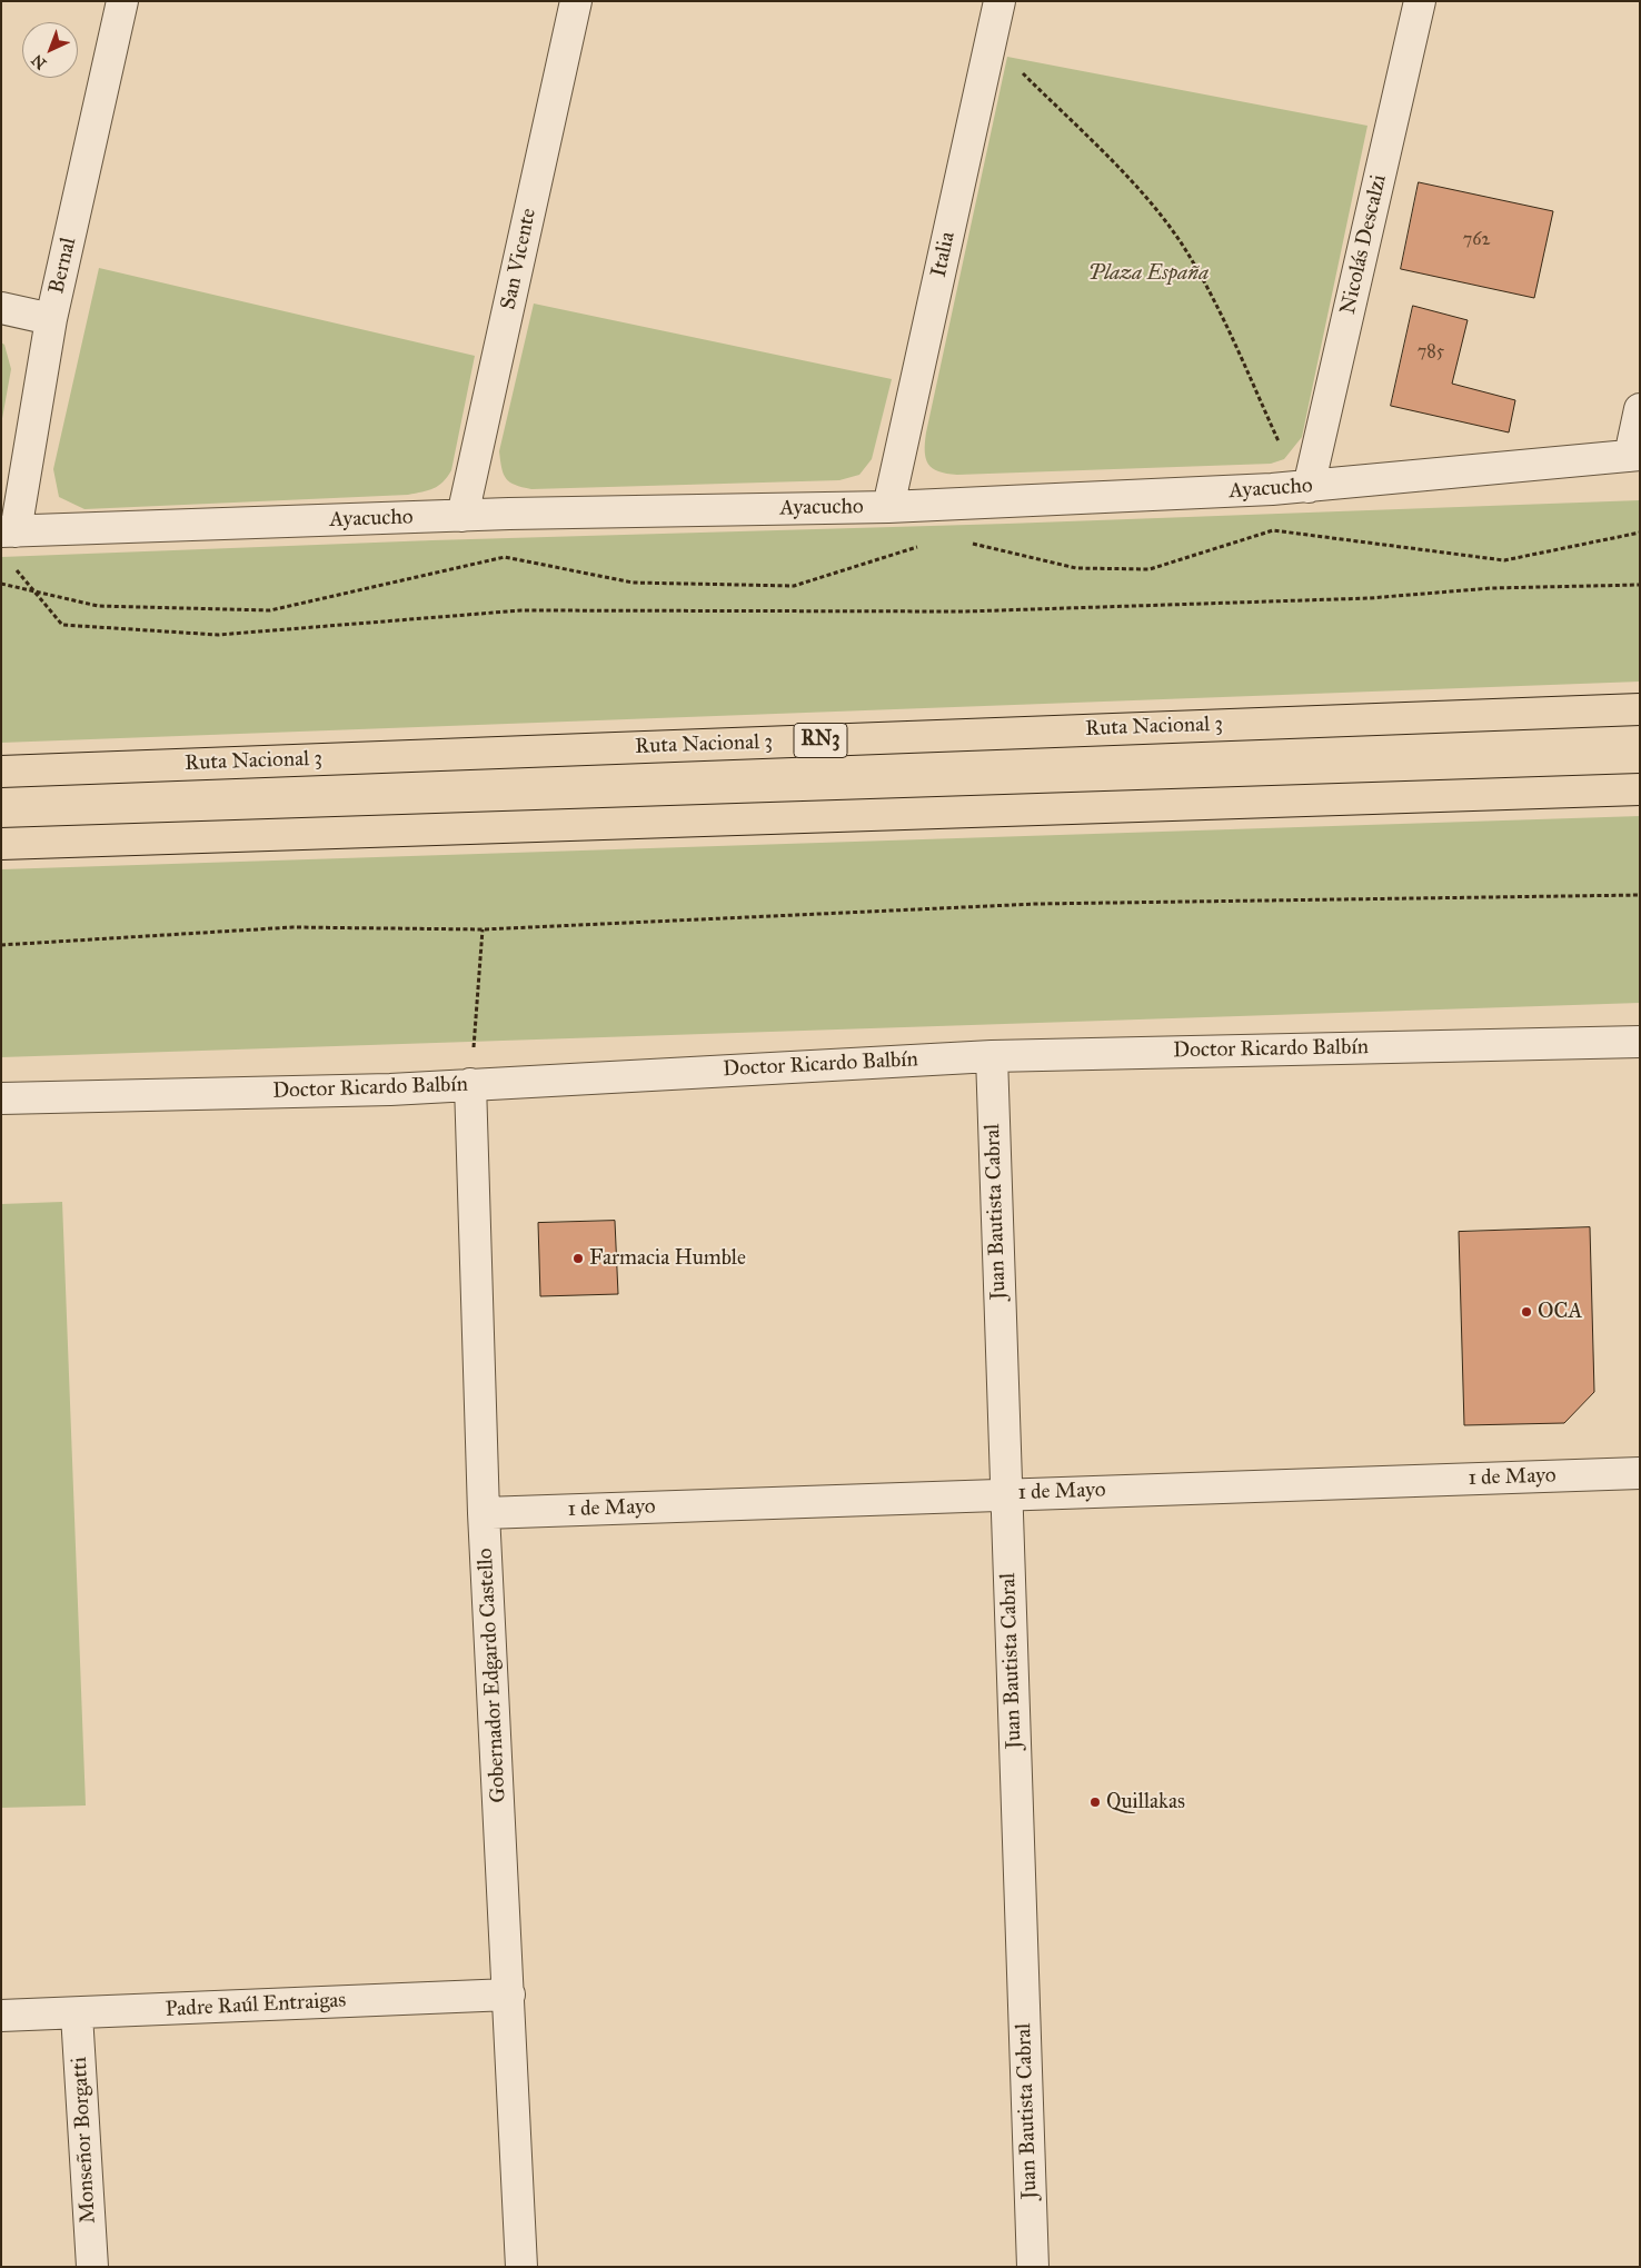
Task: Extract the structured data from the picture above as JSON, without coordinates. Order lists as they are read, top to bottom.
{
  "streets": {
    "highway": ["Ruta Nacional 3", "RN3"],
    "street": [
      "Nicolás Descalzi",
      "Italia",
      "San Vicente",
      "Bernal",
      "Ayacucho",
      "Doctor Ricardo Balbín",
      "Juan Bautista Cabral",
      "1 de Mayo",
      "Gobernador Edgardo Castello",
      "Padre Raúl Entraigas",
      "Monseñor Borgatti"
    ]
  },
  "crossings": [
    ["Nicolás Descalzi", "Ayacucho"],
    ["Italia", "Ayacucho"],
    ["San Vicente", "Ayacucho"],
    ["Bernal", "Ayacucho"],
    ["Doctor Ricardo Balbín", "Juan Bautista Cabral"],
    ["Doctor Ricardo Balbín", "Gobernador Edgardo Castello"],
    ["Juan Bautista Cabral", "1 de Mayo"],
    ["1 de Mayo", "Gobernador Edgardo Castello"],
    ["Gobernador Edgardo Castello", "Padre Raúl Entraigas"],
    ["Padre Raúl Entraigas", "Monseñor Borgatti"]
  ],
  "parks": ["Plaza España"],
  "places": ["Farmacia Humble", "OCA", "Quillakas"],
  "house_numbers": ["762", "785"],
  "north": "bottom left"
}
